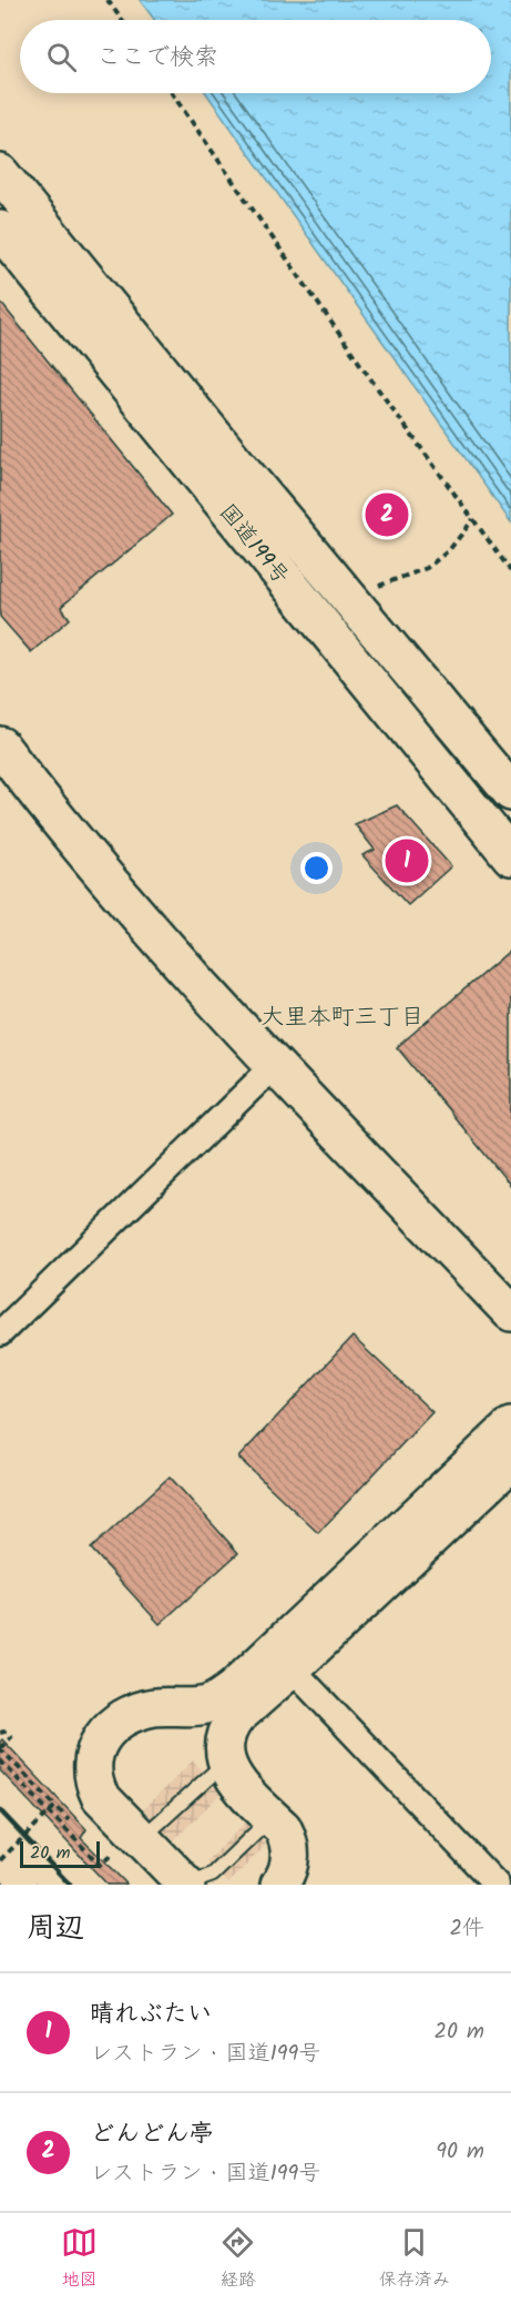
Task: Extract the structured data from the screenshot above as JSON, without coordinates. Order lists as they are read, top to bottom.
{
  "streets": {
    "main road": ["国道199号"]
  },
  "districts": ["大里本町三丁目"],
  "scale_bar": "20 m",
  "page": {
    "search": "ここで検索",
    "pins": ["2", "1"],
    "scale": "20 m",
    "heading": ["周辺", "2件"],
    "list": [
      {
        "mark": "1",
        "name": "晴れぶたい",
        "note": "レストラン · 国道199号",
        "value": "20 m"
      },
      {
        "mark": "2",
        "name": "どんどん亭",
        "note": "レストラン · 国道199号",
        "value": "90 m"
      }
    ],
    "nav": ["地図", "経路", "保存済み"]
  }
}
